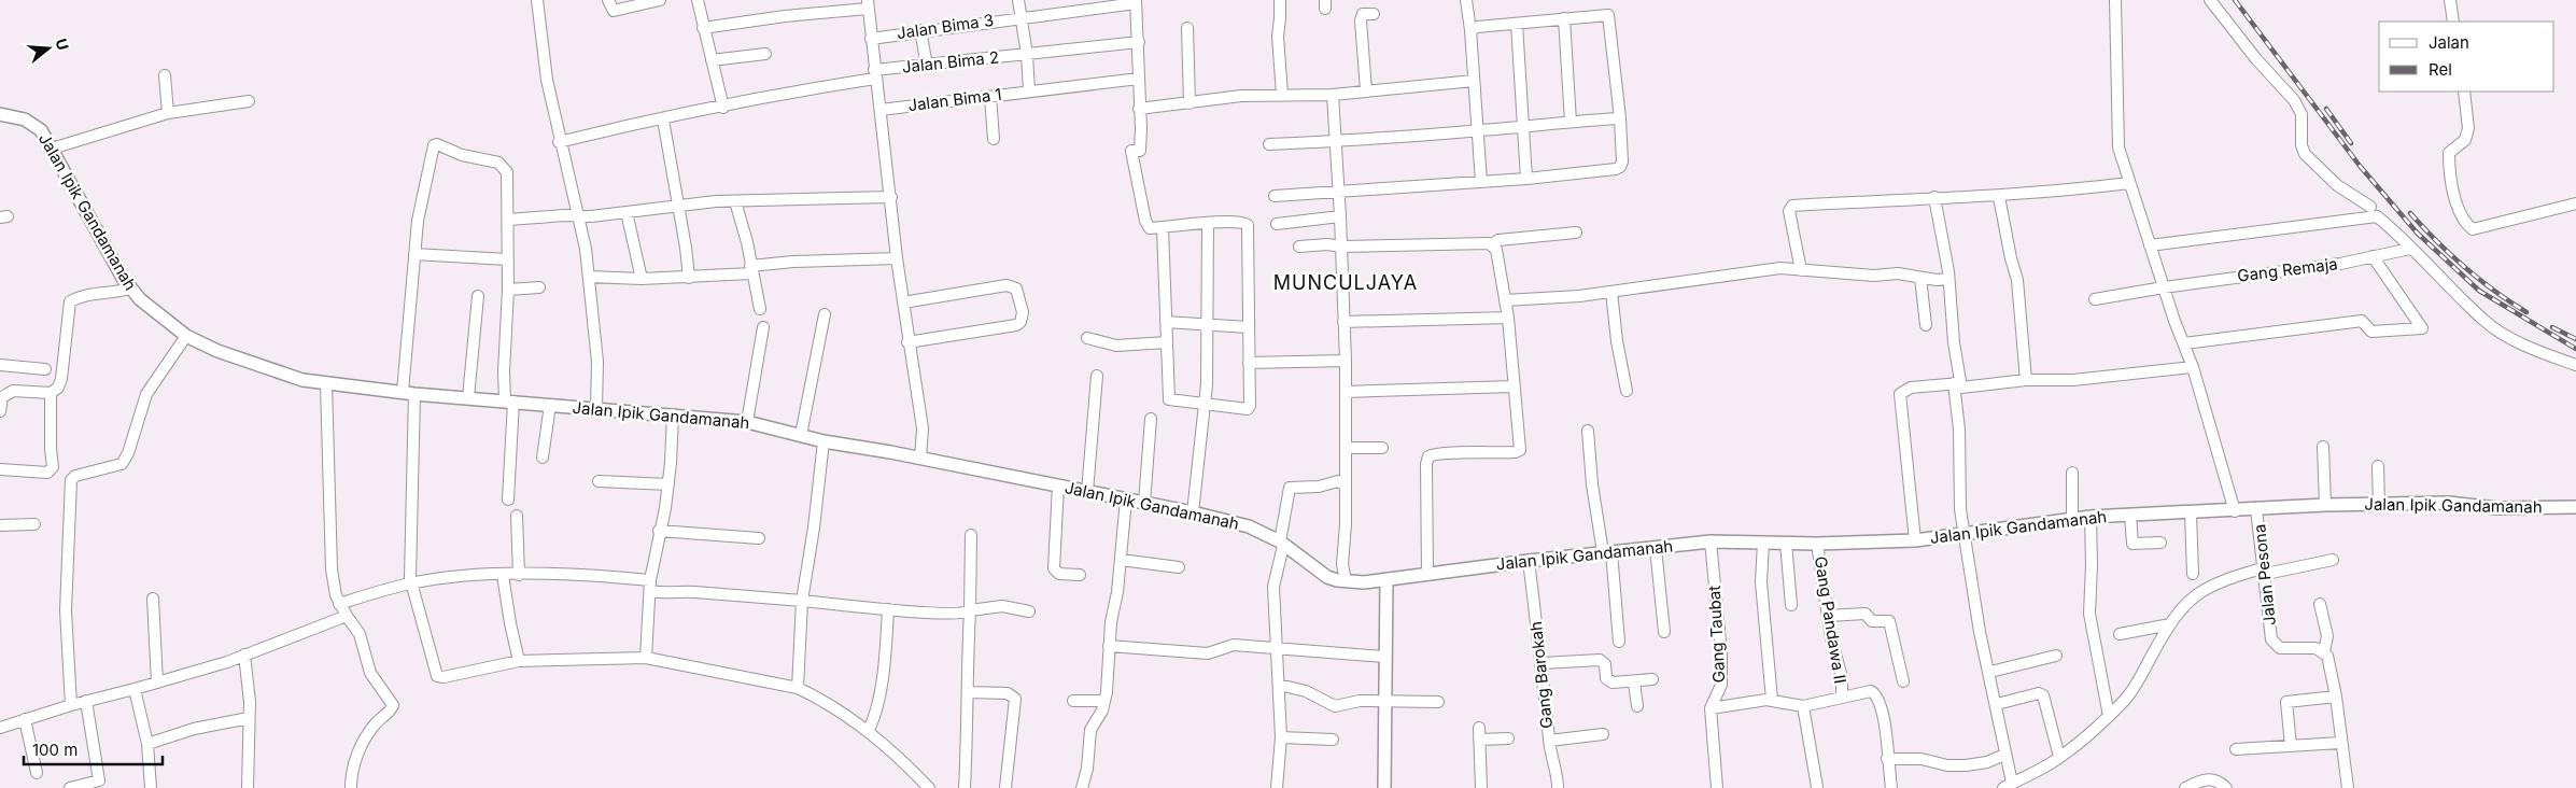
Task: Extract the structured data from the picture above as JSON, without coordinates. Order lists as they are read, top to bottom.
{
  "streets": {
    "street": [
      "Jalan Bima 3",
      "Jalan Bima 2",
      "Jalan Bima 1",
      "Jalan Ipik Gandamanah",
      "Gang Remaja",
      "Jalan Pesona",
      "Gang Pandawa II",
      "Gang Taubat",
      "Gang Barokah"
    ]
  },
  "crossings": [
    ["Jalan Ipik Gandamanah", "Jalan Pesona"],
    ["Jalan Ipik Gandamanah", "Gang Pandawa II"],
    ["Jalan Ipik Gandamanah", "Gang Taubat"],
    ["Jalan Ipik Gandamanah", "Gang Barokah"]
  ],
  "districts": ["MUNCULJAYA"],
  "legend": ["Jalan", "Rel"],
  "scale_bar": "100 m",
  "north": "right"
}
